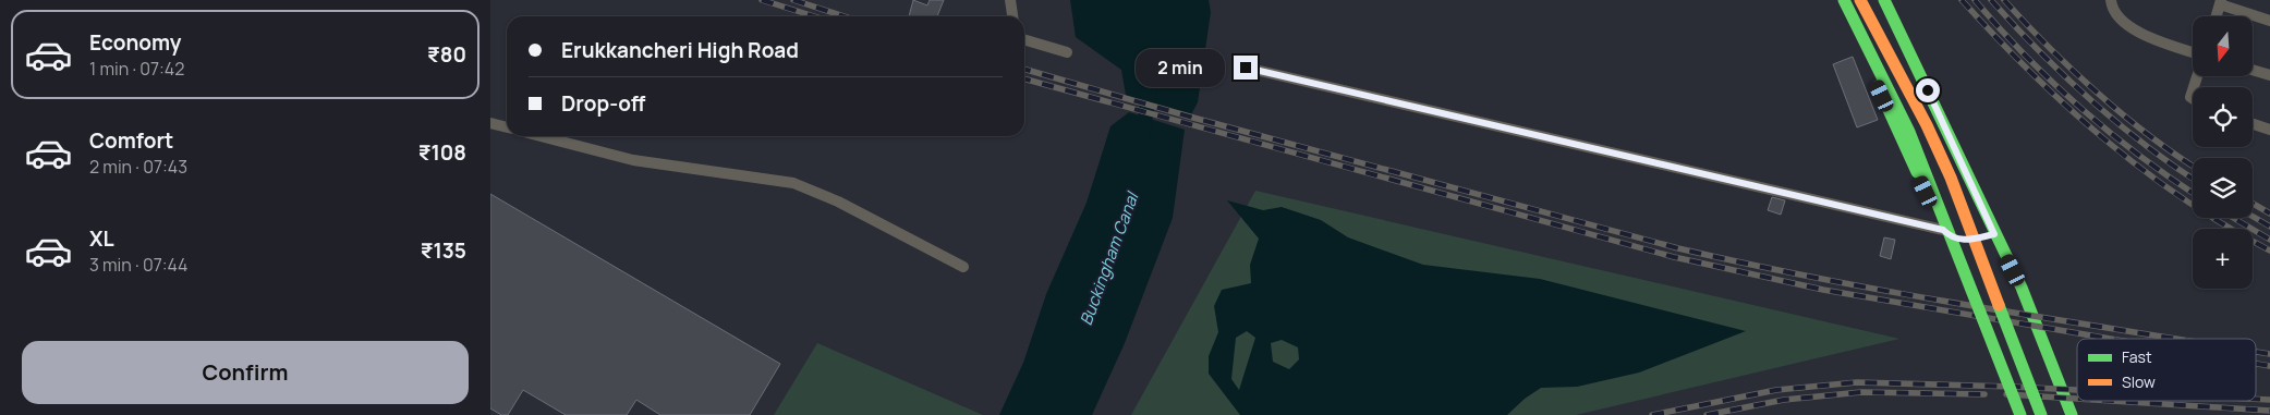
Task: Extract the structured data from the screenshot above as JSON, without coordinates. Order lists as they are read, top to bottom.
{
  "water": ["Buckingham Canal"],
  "legend": ["Fast", "Slow"],
  "north": "bottom",
  "page": {
    "list": [
      {
        "name": "Economy",
        "note": "1 min · 07:42",
        "value": "₹80"
      },
      {
        "name": "Comfort",
        "note": "2 min · 07:43",
        "value": "₹108"
      },
      {
        "name": "XL",
        "note": "3 min · 07:44",
        "value": "₹135"
      }
    ],
    "map_buttons": "+",
    "banner": ["Erukkancheri High Road", "Drop-off"],
    "bubble": "2 min",
    "buttons": "Confirm"
  }
}
